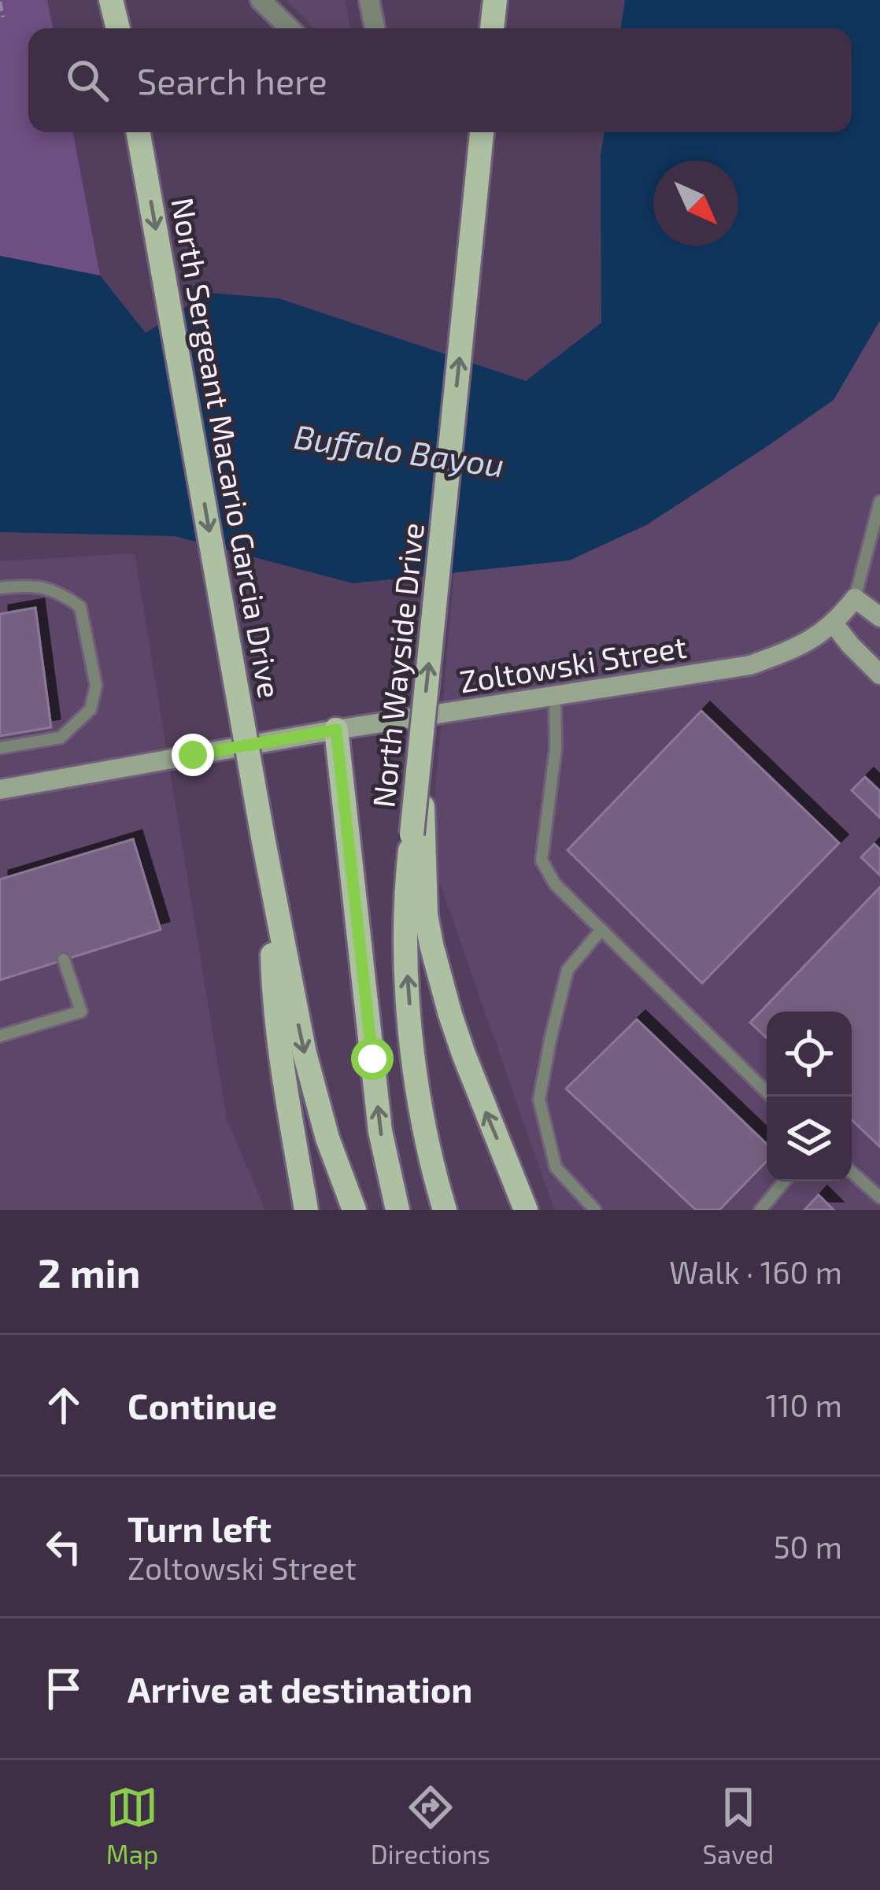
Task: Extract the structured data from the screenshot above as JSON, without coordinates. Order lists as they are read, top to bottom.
{
  "streets": {
    "main road": ["North Sergeant Macario Garcia Drive", "North Wayside Drive"],
    "street": ["Zoltowski Street"]
  },
  "one_way": ["North Sergeant Macario Garcia Drive"],
  "water": ["Buffalo Bayou"],
  "north": "bottom right",
  "page": {
    "search": "Search here",
    "heading": ["2 min", "Walk · 160 m"],
    "list": [
      ["Continue", "110 m"],
      ["Turn left", "Zoltowski Street", "50 m"],
      "Arrive at destination"
    ],
    "nav": ["Map", "Directions", "Saved"]
  }
}
